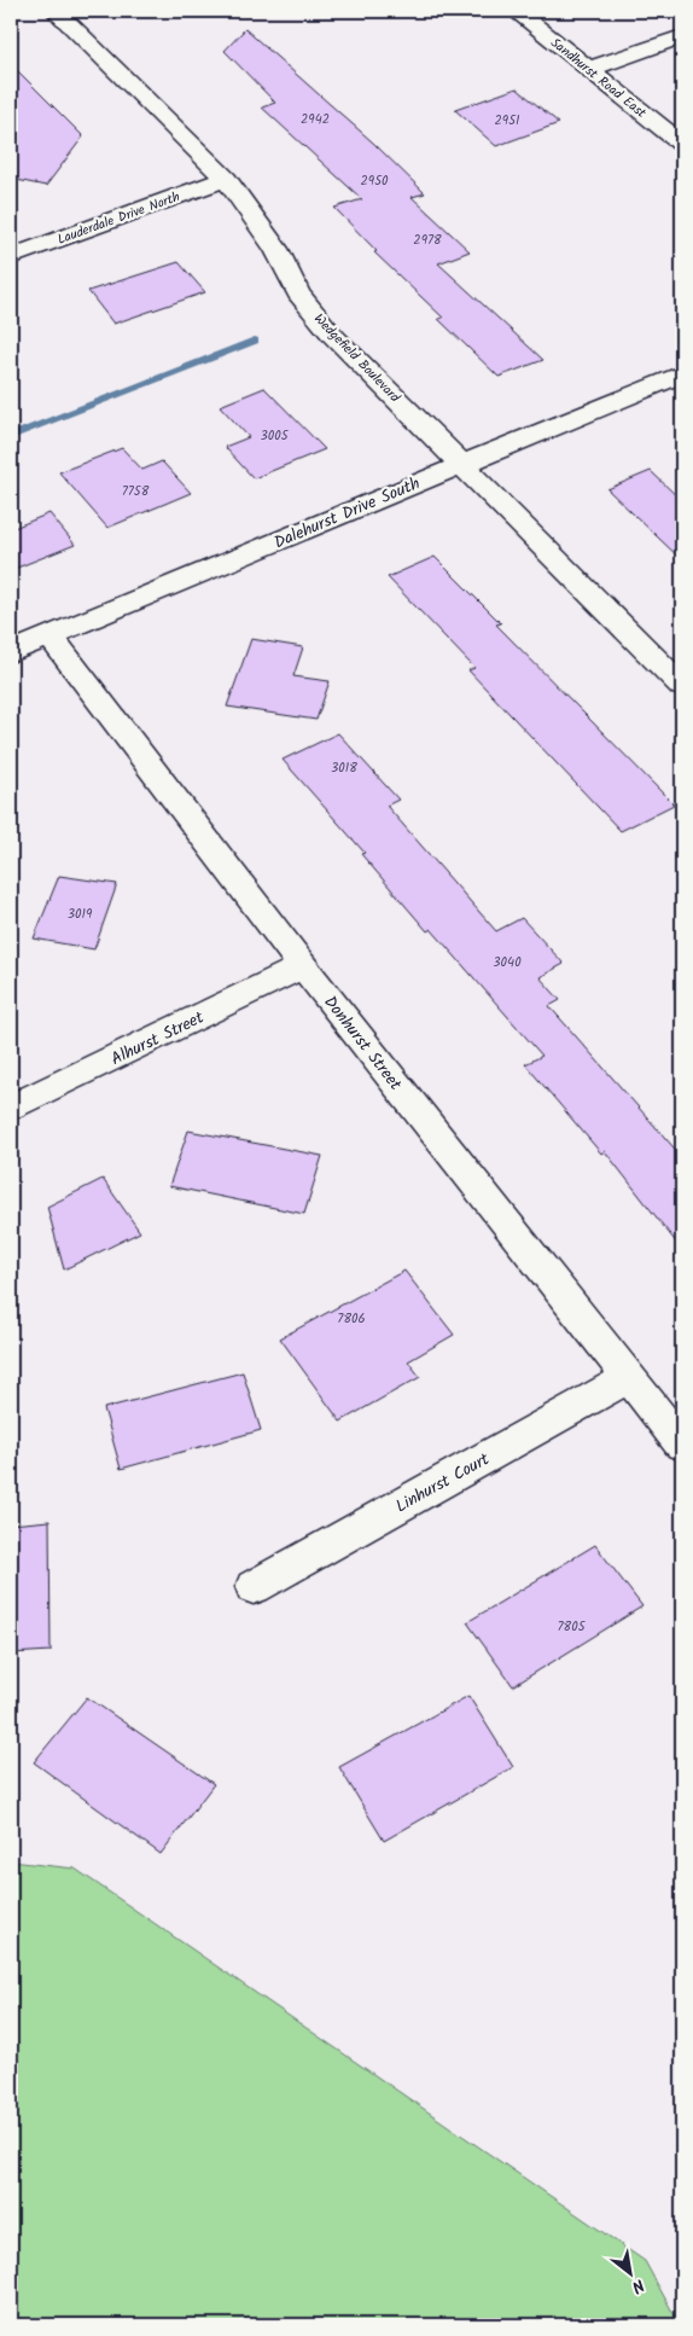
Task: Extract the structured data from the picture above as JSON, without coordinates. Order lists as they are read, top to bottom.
{
  "streets": {
    "street": [
      "Sandhurst Road East",
      "Lauderdale Drive North",
      "Wedgefield Boulevard",
      "Dalehurst Drive South",
      "Alhurst Street",
      "Donhurst Street",
      "Linhurst Court"
    ]
  },
  "crossings": [
    ["Lauderdale Drive North", "Wedgefield Boulevard"],
    ["Wedgefield Boulevard", "Dalehurst Drive South"],
    ["Dalehurst Drive South", "Donhurst Street"],
    ["Alhurst Street", "Donhurst Street"],
    ["Donhurst Street", "Linhurst Court"]
  ],
  "house_numbers": [
    "2942",
    "2951",
    "2950",
    "2978",
    "3005",
    "7758",
    "3018",
    "3019",
    "3040",
    "7806",
    "7805"
  ],
  "north": "bottom right"
}
